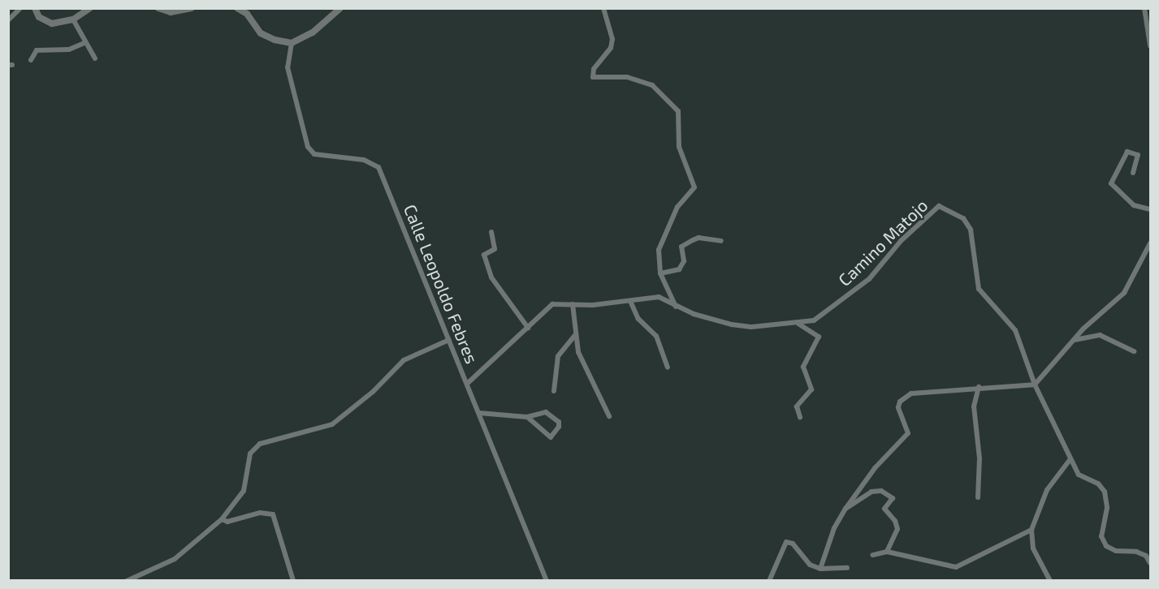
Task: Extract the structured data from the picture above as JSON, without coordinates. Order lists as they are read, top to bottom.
{
  "streets": {
    "street": ["Camino Matojo", "Calle Leopoldo Febres"]
  },
  "crossings": [
    ["Camino Matojo", "Calle Leopoldo Febres"]
  ]
}
